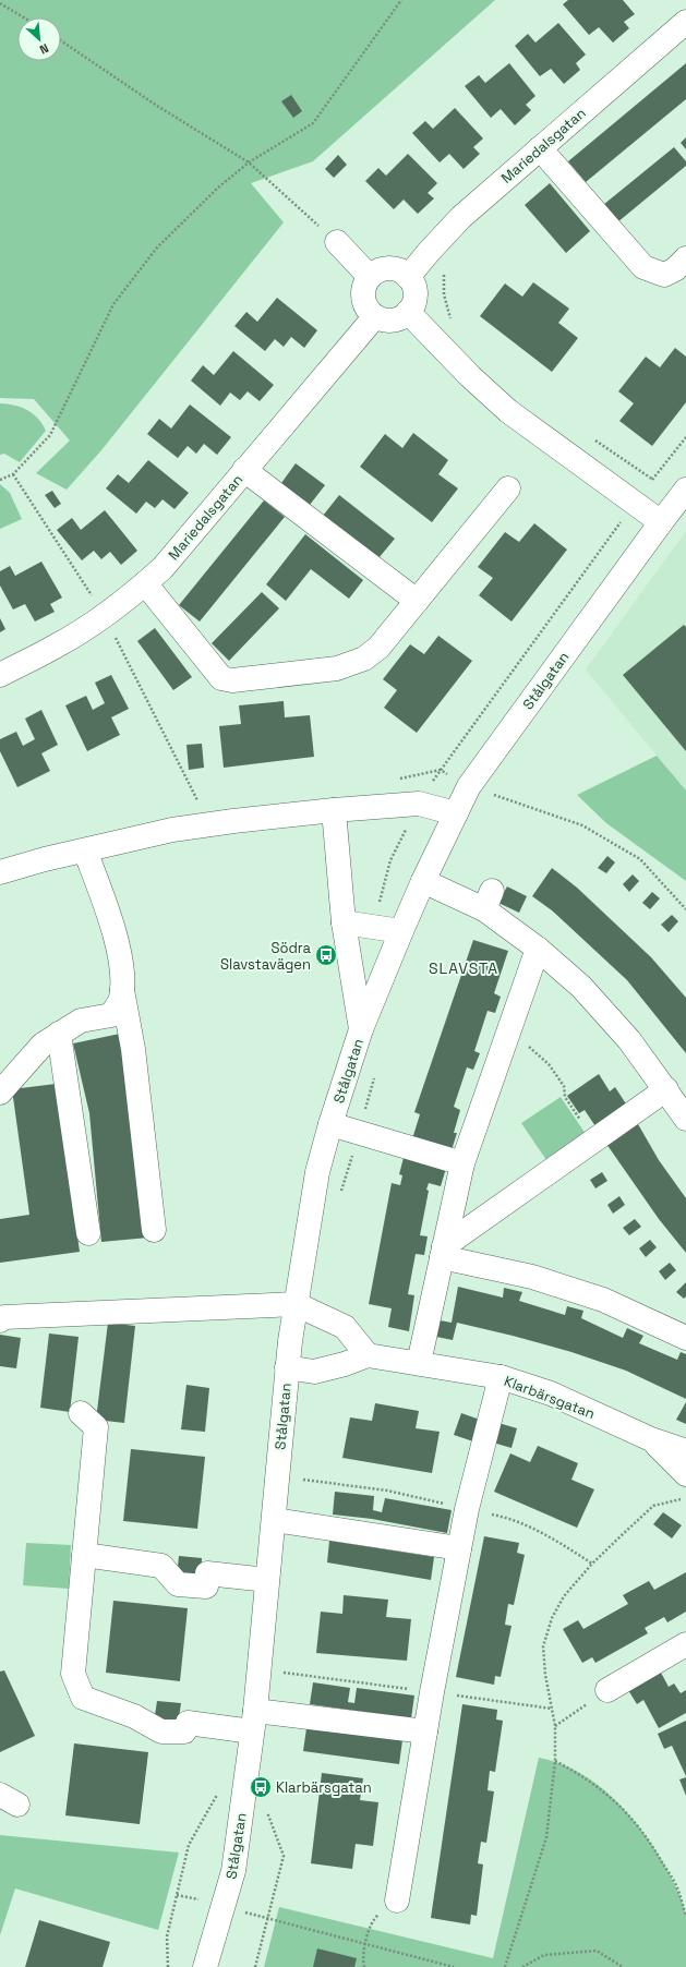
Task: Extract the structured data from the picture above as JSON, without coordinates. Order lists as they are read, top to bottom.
{
  "streets": {
    "street": ["Mariedalsgatan", "Stålgatan", "Klarbärsgatan"]
  },
  "crossings": [
    ["Stålgatan", "Klarbärsgatan"]
  ],
  "districts": ["SLAVSTA"],
  "places": {
    "bus stop": ["Södra Slavstavägen", "Klarbärsgatan"]
  },
  "north": "bottom right"
}
